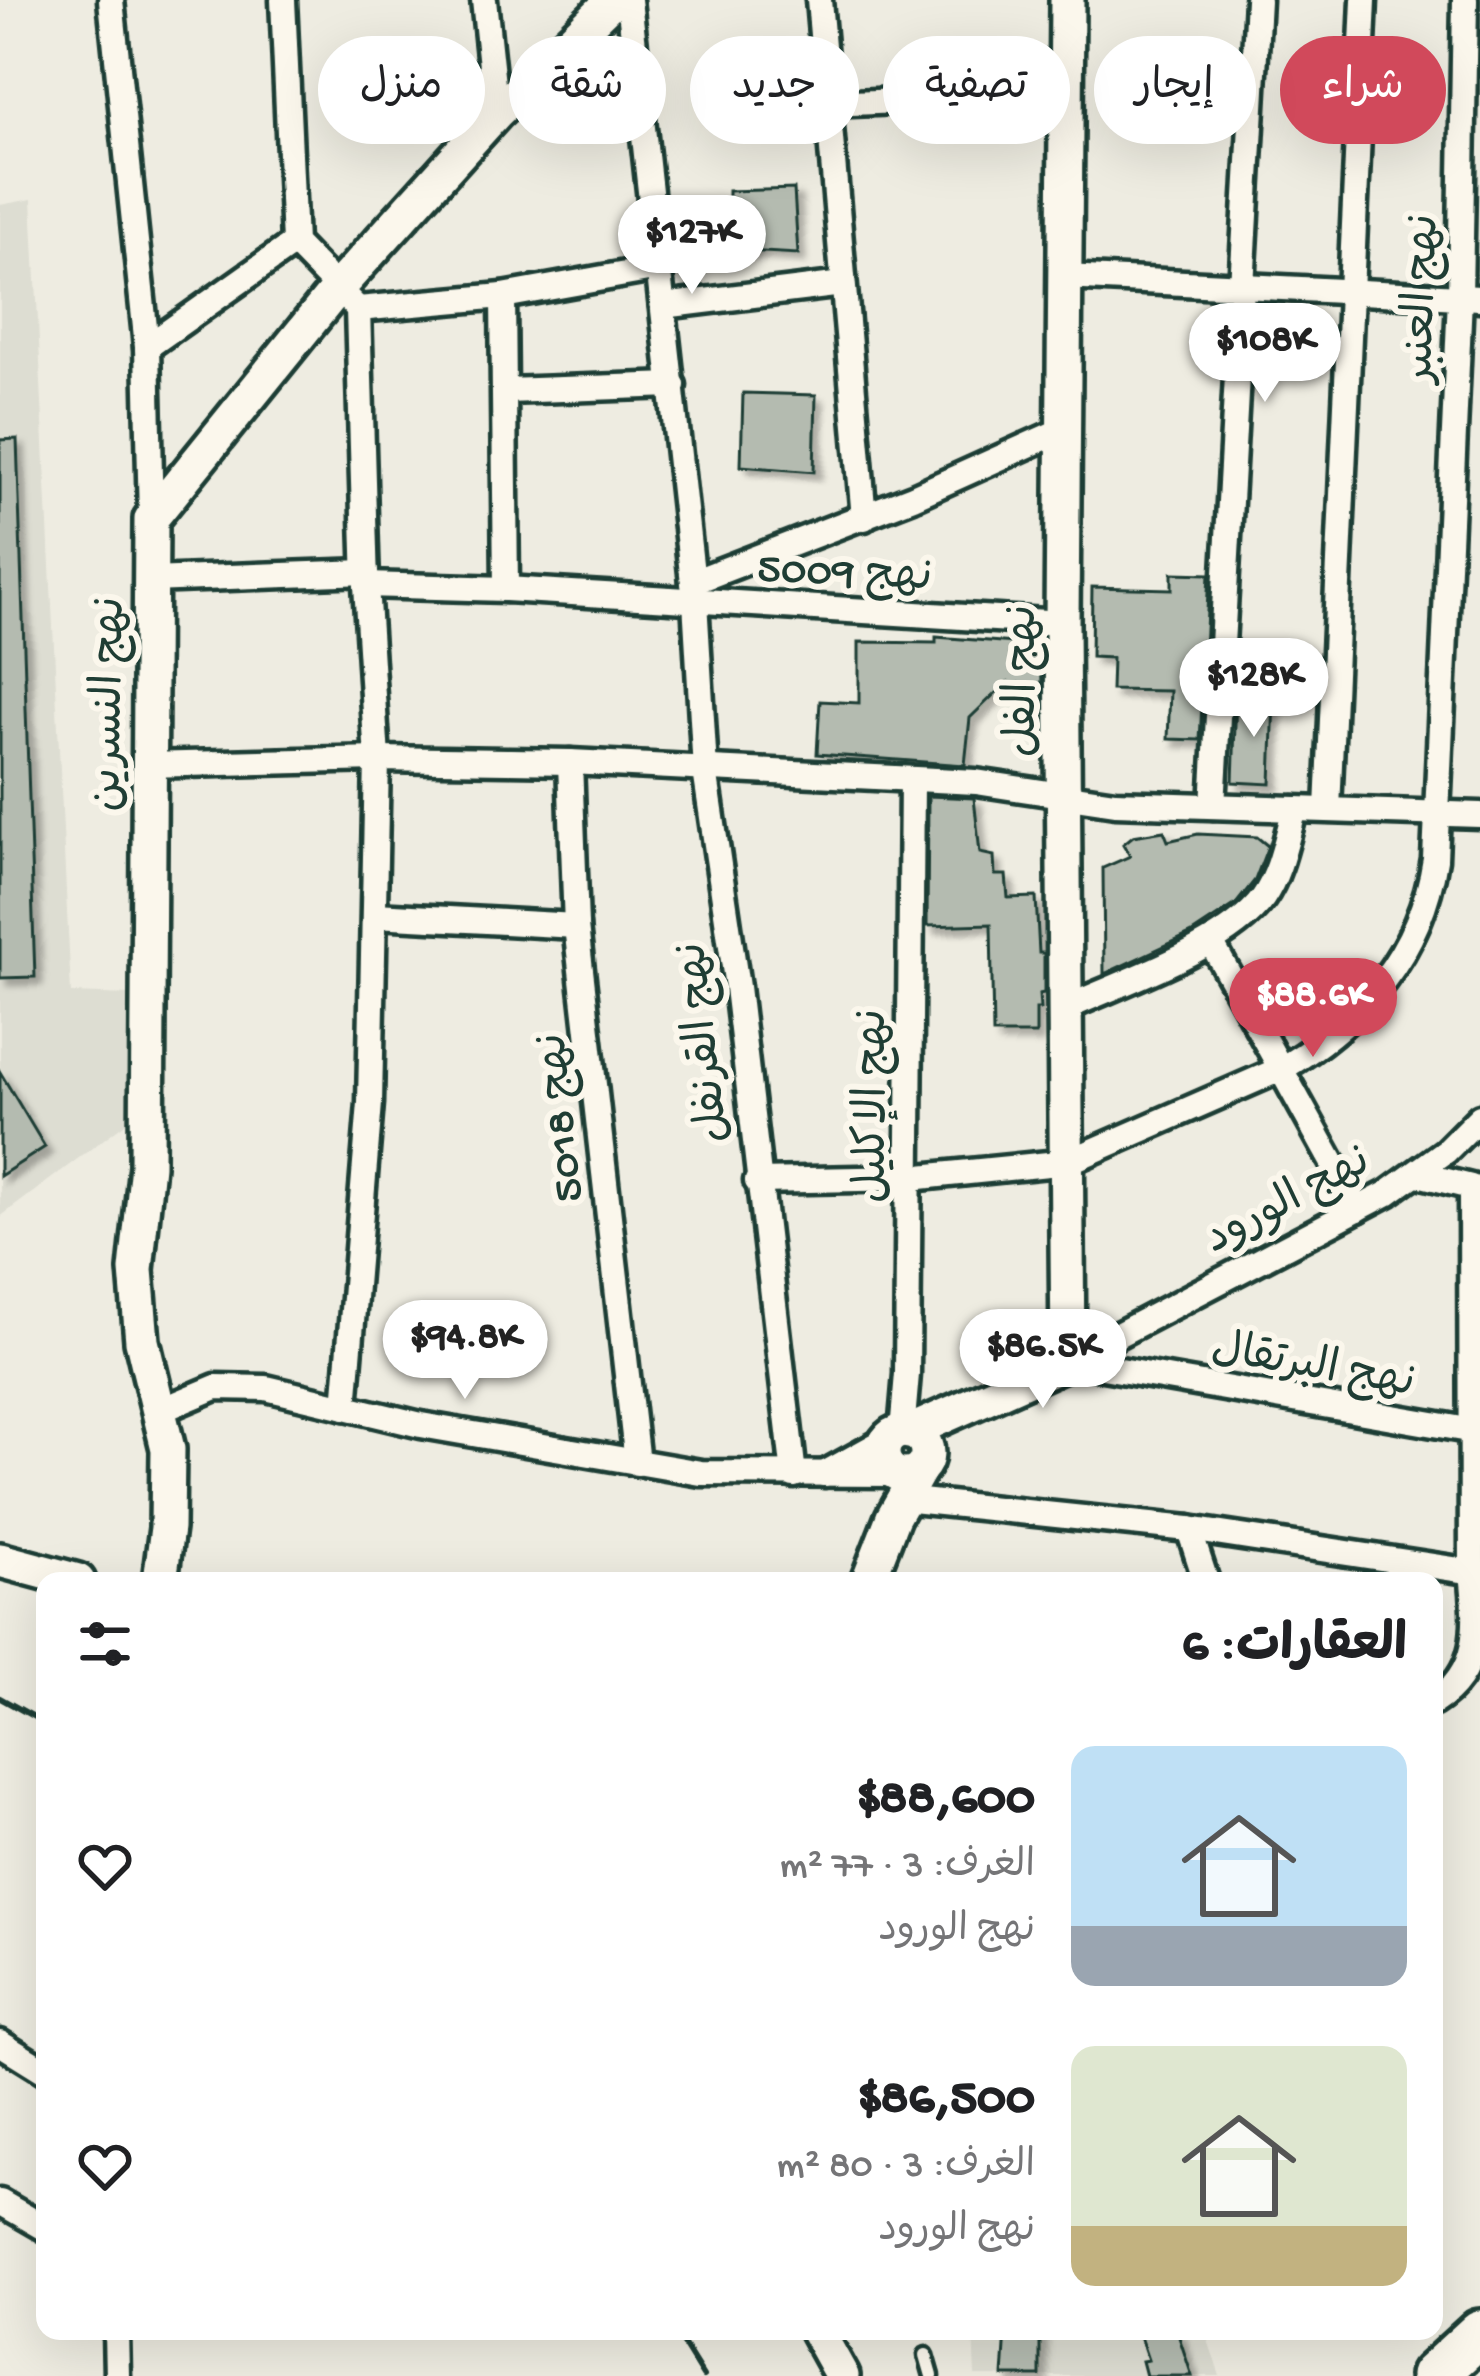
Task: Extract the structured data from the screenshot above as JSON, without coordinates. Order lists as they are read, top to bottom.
{
  "streets": {
    "street": [
      "نهج العنبر",
      "نهج 5009",
      "نهج الفل",
      "نهج النسرين",
      "نهج القرنفل",
      "نهج الإكليل",
      "نهج 5018",
      "نهج الورود",
      "نهج البرتقال"
    ]
  },
  "crossings": [
    ["نهج العنبر", "نهج الفل"],
    ["نهج العنبر", "نهج القرنفل"],
    ["نهج العنبر", "نهج الإكليل"],
    ["نهج 5009", "نهج الفل"],
    ["نهج 5009", "نهج النسرين"],
    ["نهج 5009", "نهج القرنفل"],
    ["نهج الفل", "نهج الورود"],
    ["نهج الفل", "نهج البرتقال"],
    ["نهج الإكليل", "نهج الورود"],
    ["نهج الورود", "نهج البرتقال"]
  ],
  "page": {
    "chip": [
      "شراء",
      "إيجار",
      "تصفية",
      "جديد",
      "شقة",
      "منزل"
    ],
    "price": [
      "$127K",
      "$108K",
      "$128K",
      "$88.6K",
      "$94.8K",
      "$86.5K"
    ],
    "heading": "العقارات: 6",
    "list": [
      {
        "name": "$88,600",
        "note": "الغرف: 3 · 77 m² · نهج الورود"
      },
      {
        "name": "$86,500",
        "note": "الغرف: 3 · 80 m² · نهج الورود"
      }
    ]
  }
}
